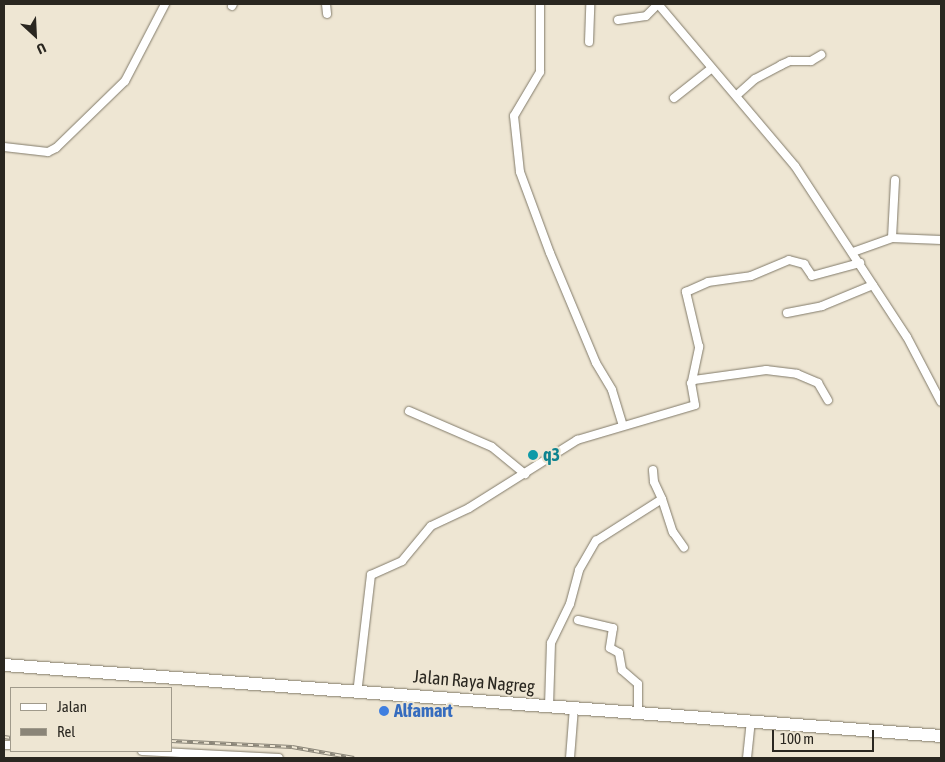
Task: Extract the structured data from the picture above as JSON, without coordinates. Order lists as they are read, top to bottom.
{
  "streets": {
    "highway": ["Jalan Raya Nagreg"]
  },
  "places": ["q3", "Alfamart"],
  "legend": ["Jalan", "Rel"],
  "scale_bar": "100 m",
  "north": "bottom right"
}
